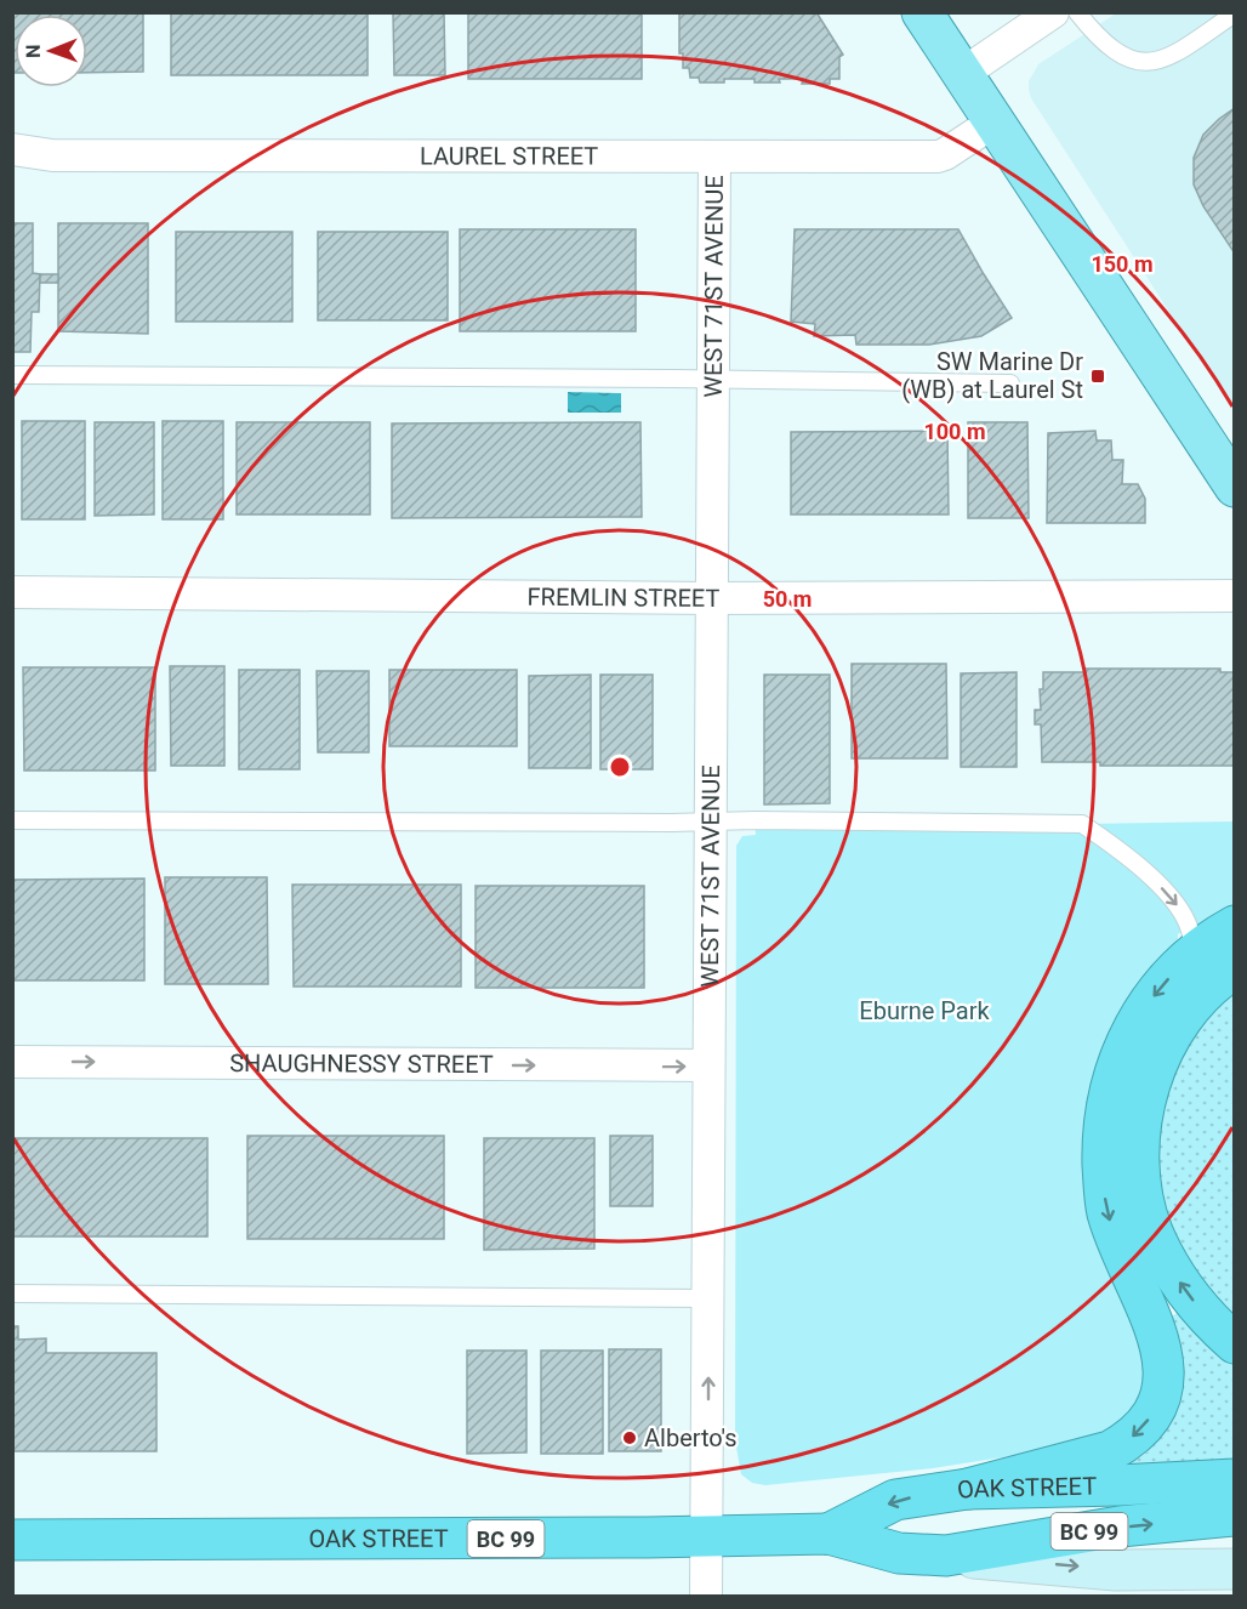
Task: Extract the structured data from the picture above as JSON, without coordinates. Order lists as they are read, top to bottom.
{
  "streets": {
    "highway": ["OAK STREET", "BC 99"],
    "street": [
      "LAUREL STREET",
      "WEST 71ST AVENUE",
      "FREMLIN STREET",
      "SHAUGHNESSY STREET"
    ]
  },
  "crossings": [
    ["LAUREL STREET", "WEST 71ST AVENUE"],
    ["WEST 71ST AVENUE", "FREMLIN STREET"],
    ["WEST 71ST AVENUE", "SHAUGHNESSY STREET"],
    ["WEST 71ST AVENUE", "OAK STREET"]
  ],
  "one_way": ["SHAUGHNESSY STREET"],
  "parks": ["Eburne Park"],
  "places": {
    "transit": ["SW Marine Dr (WB) at Laurel St"],
    "other": ["Alberto's"]
  },
  "north": "left",
  "rings": ["150 m", "100 m", "50 m"]
}
